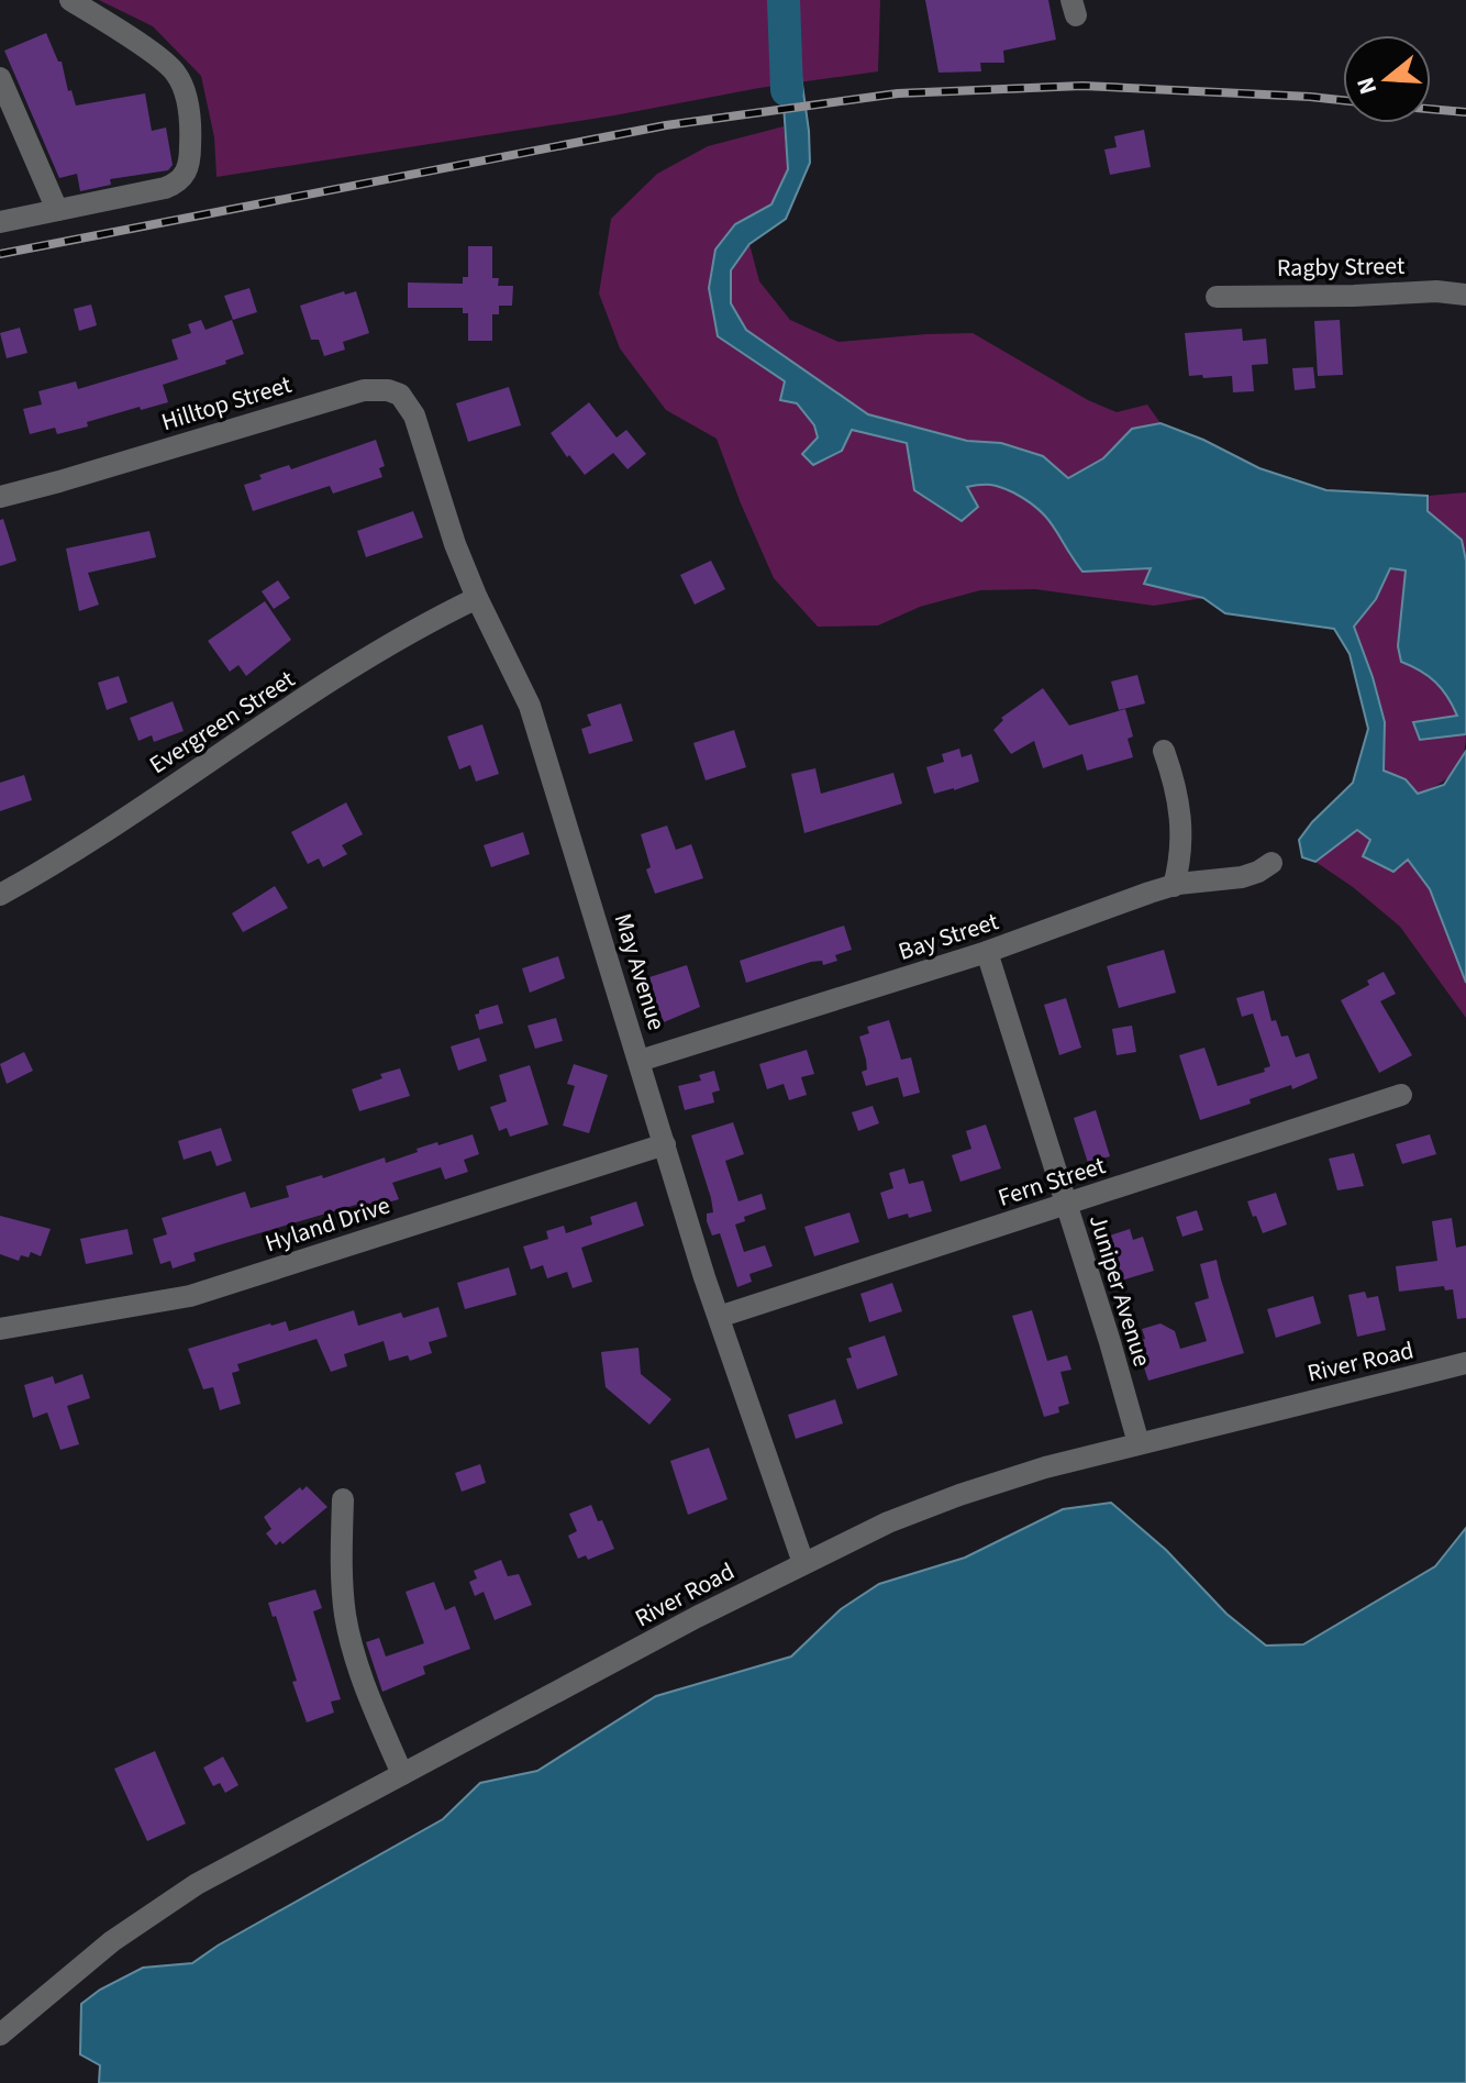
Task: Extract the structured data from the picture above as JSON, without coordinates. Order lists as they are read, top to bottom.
{
  "streets": {
    "street": [
      "Ragby Street",
      "Hilltop Street",
      "Evergreen Street",
      "Bay Street",
      "May Avenue",
      "Fern Street",
      "Hyland Drive",
      "Juniper Avenue",
      "River Road"
    ]
  },
  "crossings": [
    ["Hilltop Street", "May Avenue"],
    ["Evergreen Street", "May Avenue"],
    ["Bay Street", "May Avenue"],
    ["Bay Street", "Juniper Avenue"],
    ["May Avenue", "Fern Street"],
    ["May Avenue", "Hyland Drive"],
    ["May Avenue", "River Road"],
    ["Fern Street", "Juniper Avenue"],
    ["Juniper Avenue", "River Road"]
  ],
  "north": "left"
}
